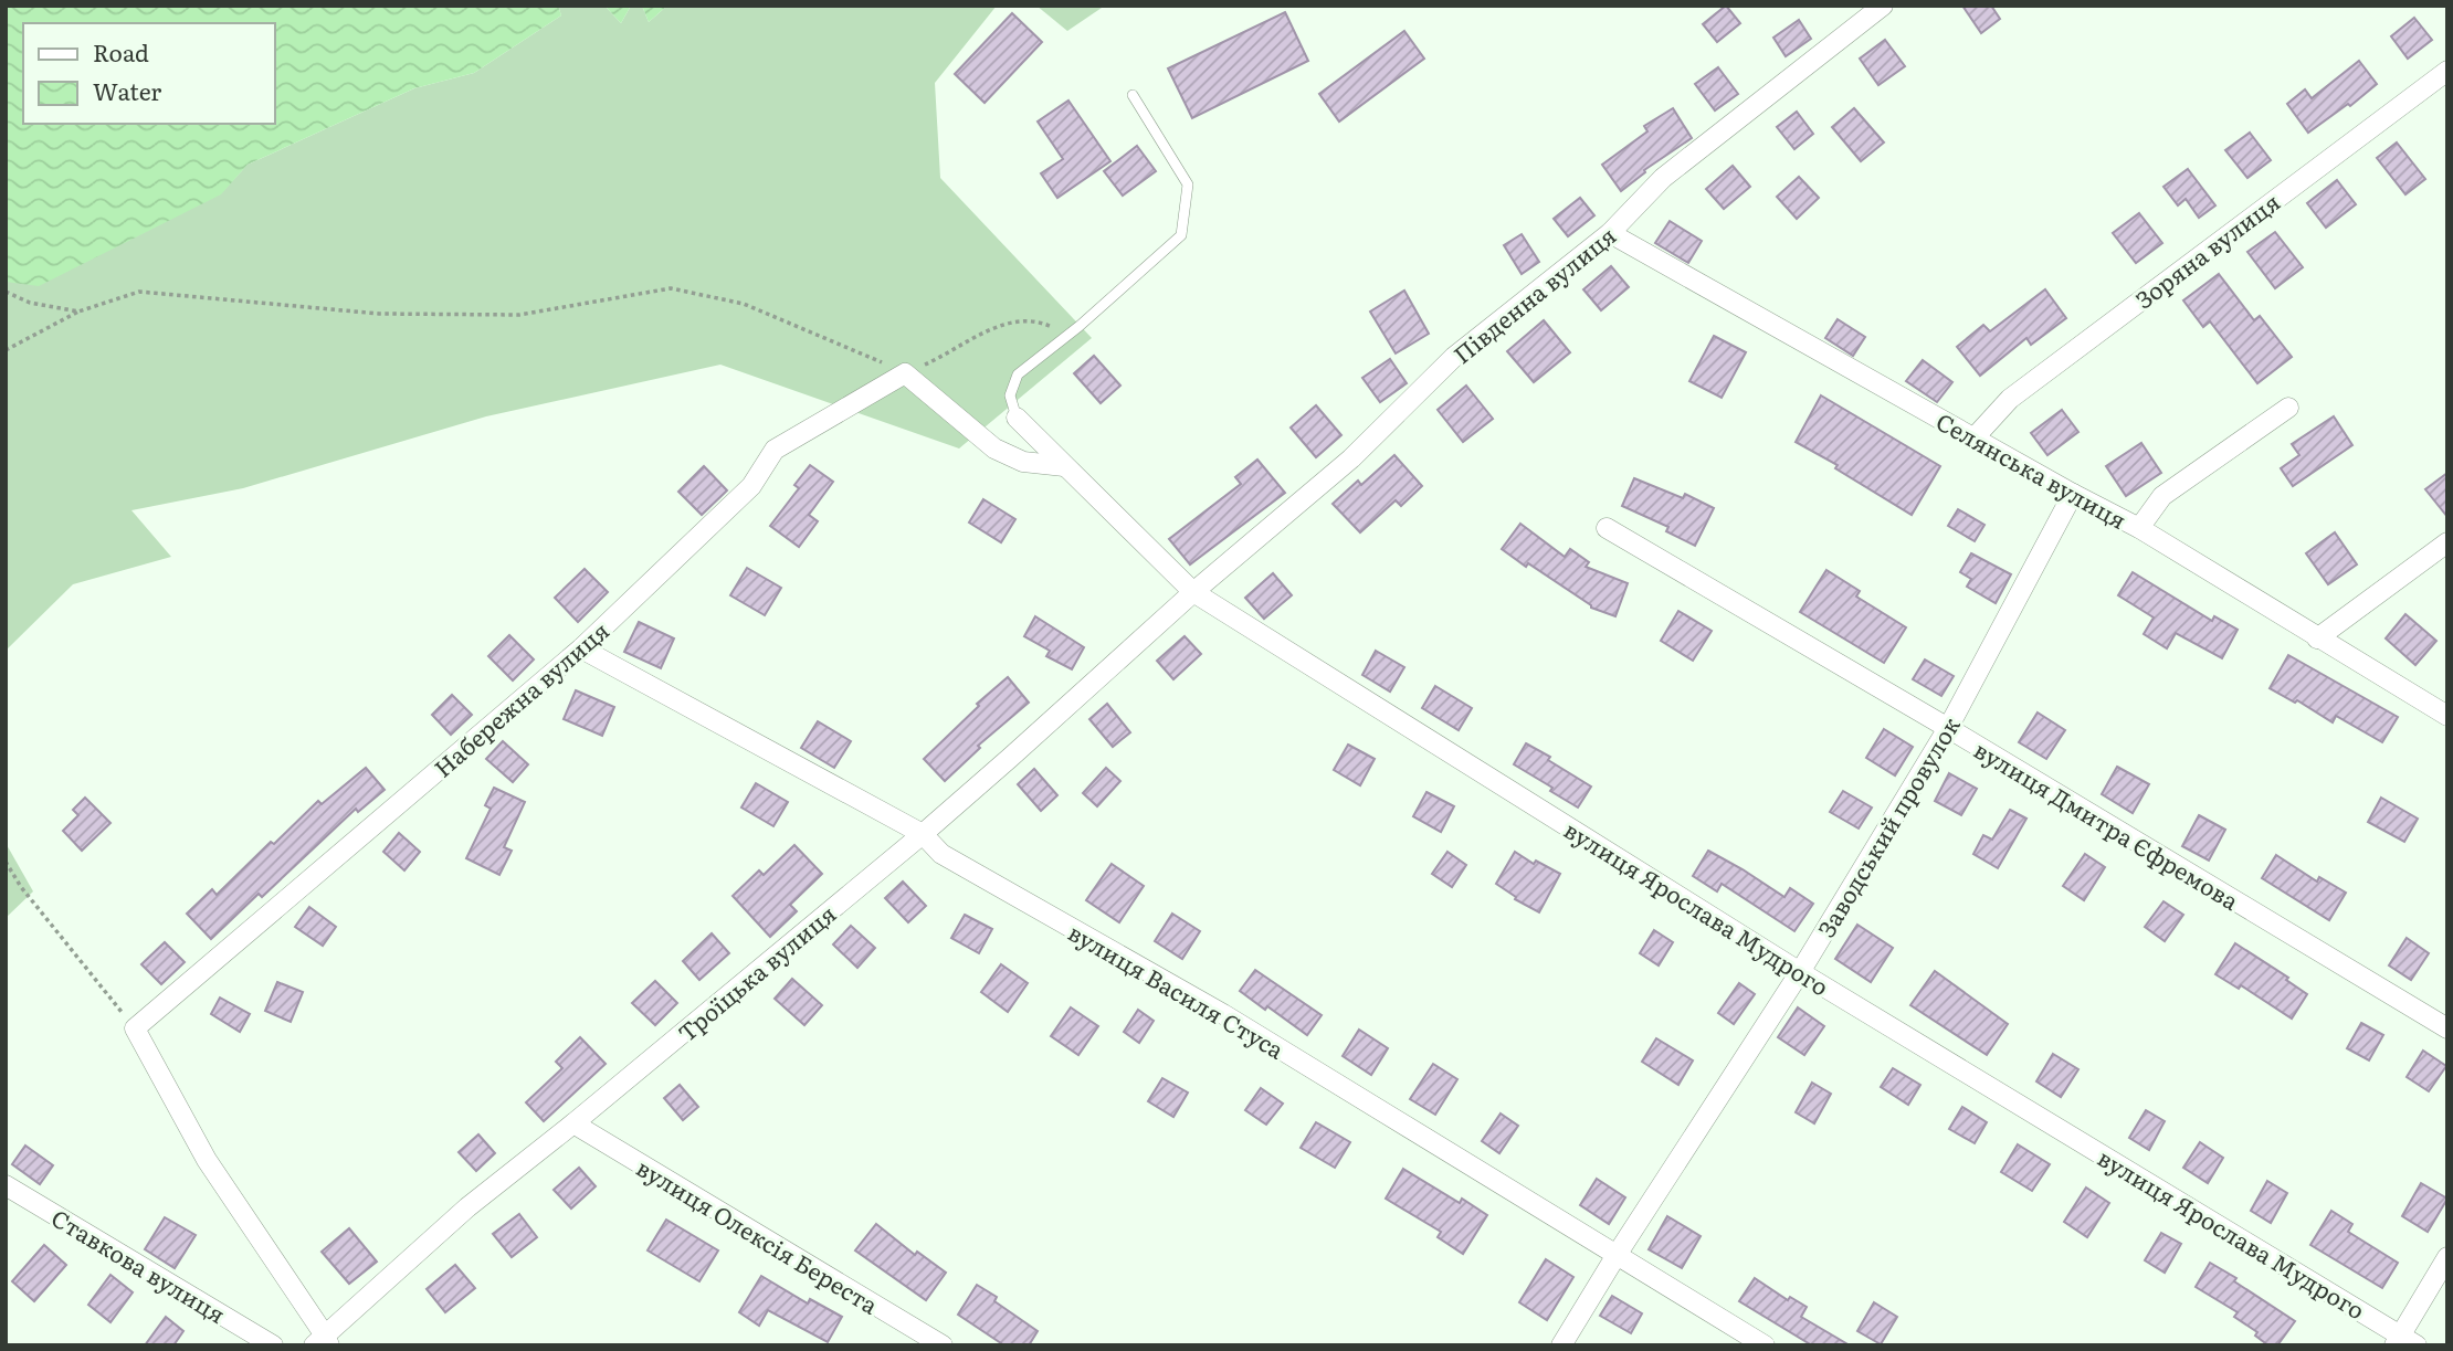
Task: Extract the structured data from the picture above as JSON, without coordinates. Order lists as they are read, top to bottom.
{
  "streets": {
    "street": [
      "Зоряна вулиця",
      "Південна вулиця",
      "Селянська вулиця",
      "Набережна вулиця",
      "вулиця Дмитра Єфремова",
      "Заводський провулок",
      "вулиця Ярослава Мудрого",
      "Троїцька вулиця",
      "вулиця Василя Стуса",
      "вулиця Олексія Береста",
      "Ставкова вулиця"
    ]
  },
  "crossings": [
    ["Зоряна вулиця", "Селянська вулиця"],
    ["Південна вулиця", "Селянська вулиця"],
    ["Південна вулиця", "вулиця Ярослава Мудрого"],
    ["Південна вулиця", "Троїцька вулиця"],
    ["Селянська вулиця", "Заводський провулок"],
    ["Набережна вулиця", "вулиця Василя Стуса"],
    ["вулиця Дмитра Єфремова", "Заводський провулок"],
    ["Заводський провулок", "вулиця Ярослава Мудрого"],
    ["Заводський провулок", "вулиця Василя Стуса"],
    ["вулиця Ярослава Мудрого", "Троїцька вулиця"],
    ["Троїцька вулиця", "вулиця Василя Стуса"],
    ["Троїцька вулиця", "вулиця Олексія Береста"]
  ],
  "legend": ["Road", "Water"]
}
